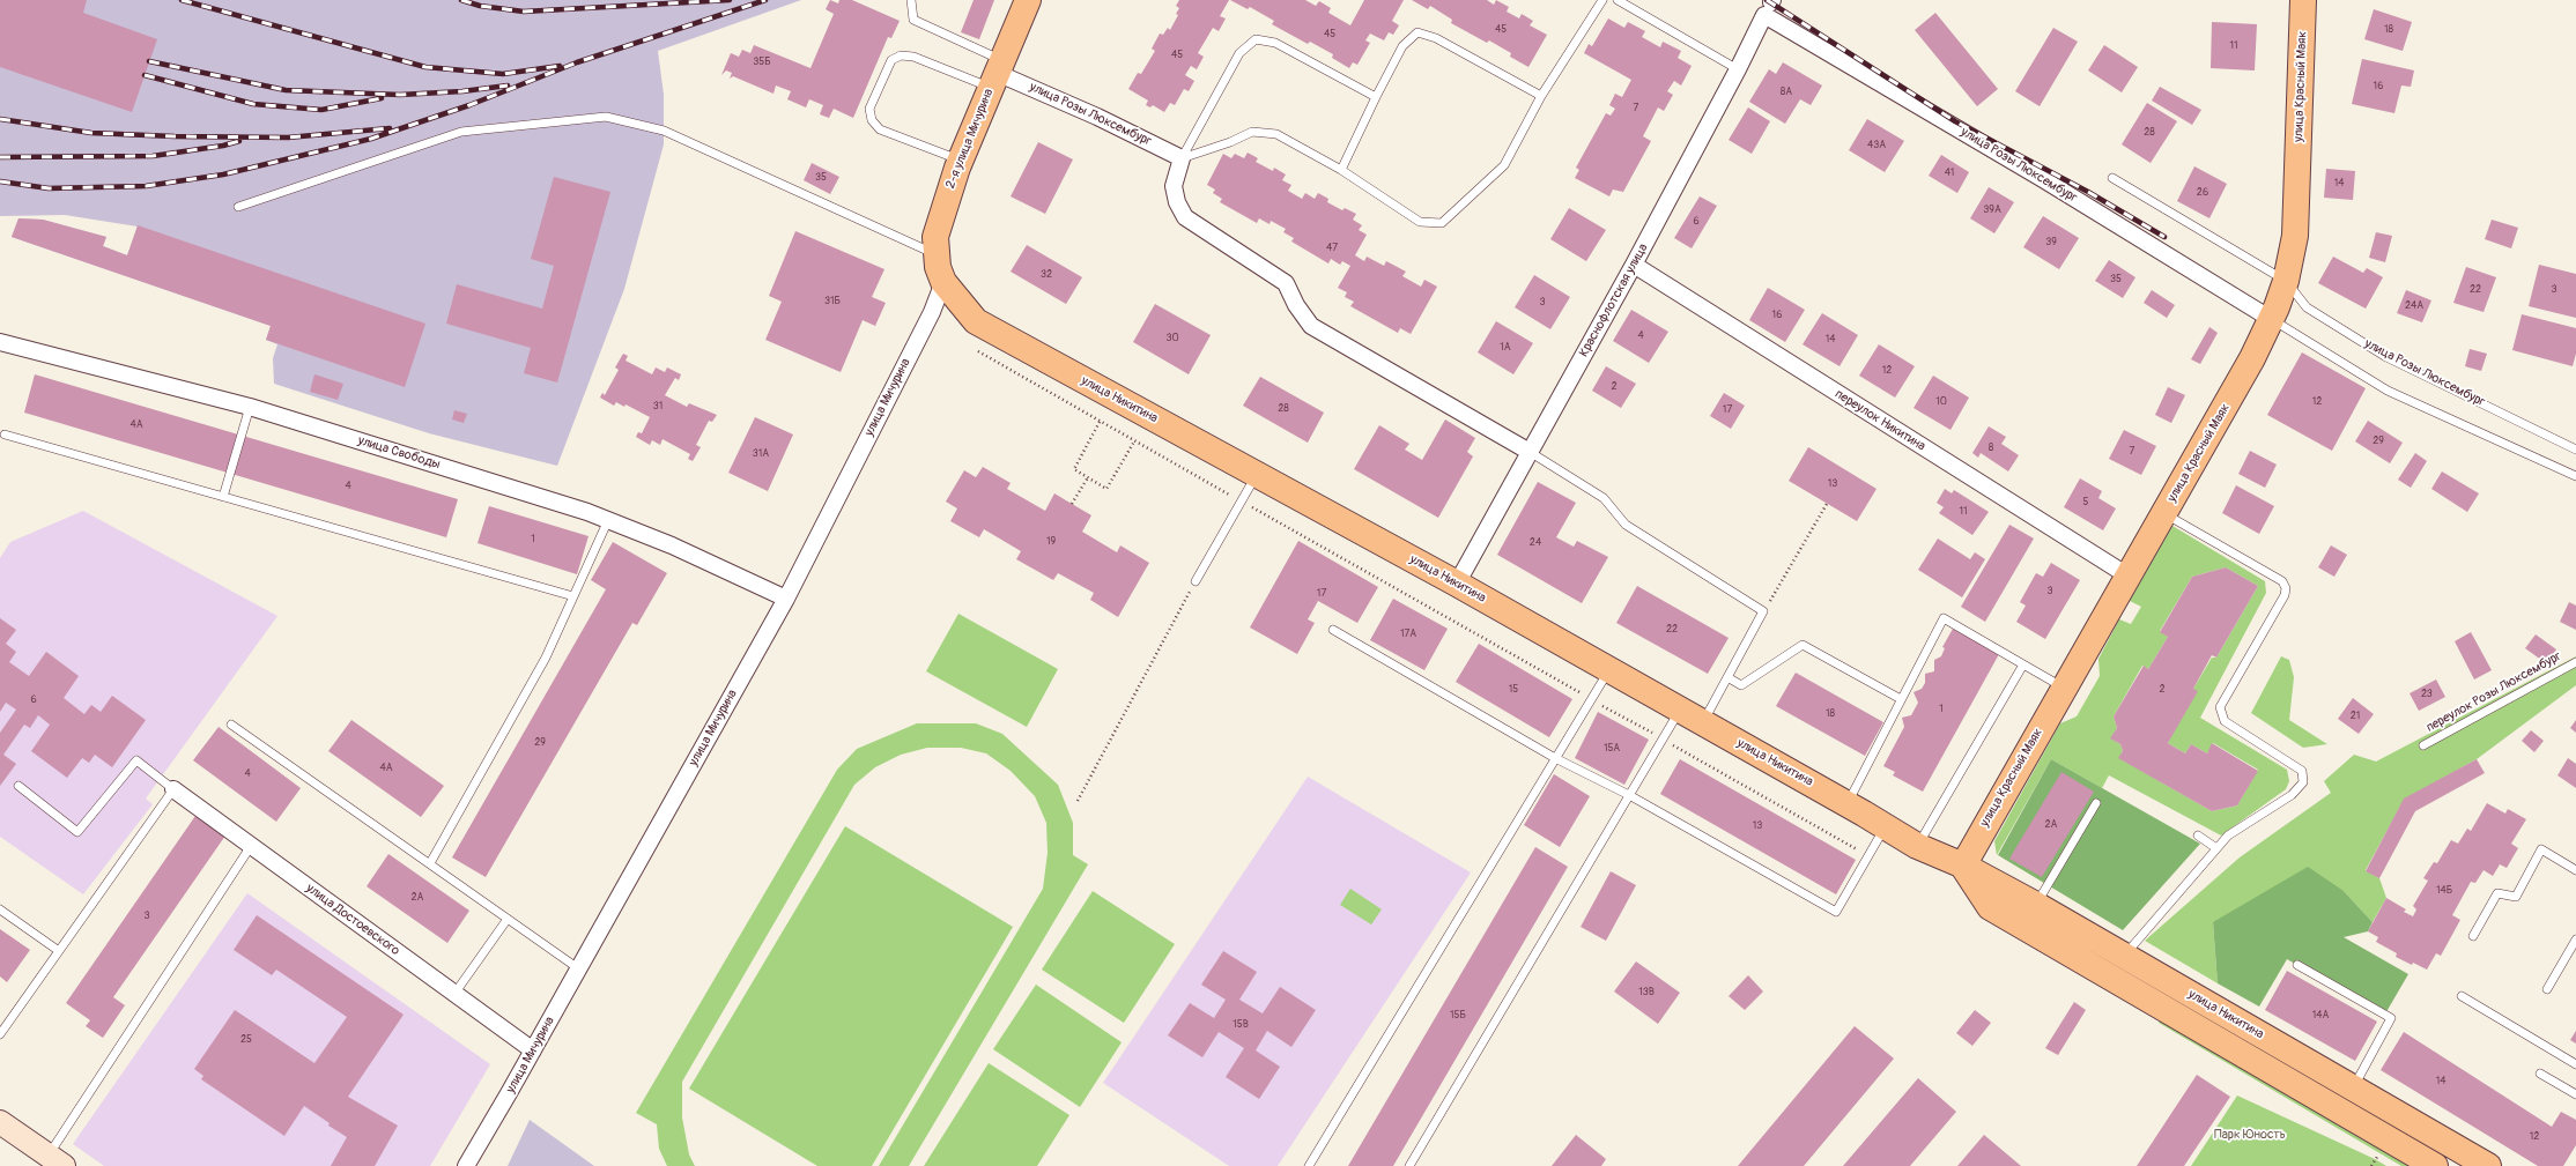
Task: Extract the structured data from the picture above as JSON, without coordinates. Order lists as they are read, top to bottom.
{
  "streets": {
    "main road": ["улица Красный Маяк", "2-я улица Мичурина", "улица Никитина"],
    "street": [
      "улица Розы Люксембург",
      "Краснофлотская улица",
      "улица Мичурина",
      "переулок Никитина",
      "улица Свободы",
      "улица Достоевского"
    ],
    "lane": ["переулок Розы Люксембург"]
  },
  "crossings": [
    ["улица Красный Маяк", "улица Розы Люксембург"],
    ["улица Красный Маяк", "улица Никитина"],
    ["улица Красный Маяк", "переулок Никитина"],
    ["улица Розы Люксембург", "2-я улица Мичурина"],
    ["улица Розы Люксембург", "Краснофлотская улица"],
    ["2-я улица Мичурина", "улица Мичурина"],
    ["2-я улица Мичурина", "улица Никитина"],
    ["Краснофлотская улица", "улица Никитина"],
    ["Краснофлотская улица", "переулок Никитина"],
    ["улица Мичурина", "улица Никитина"],
    ["улица Мичурина", "улица Свободы"],
    ["улица Мичурина", "улица Достоевского"]
  ],
  "parks": ["Парк Юность"],
  "house_numbers": [
    "45",
    "18",
    "45",
    "11",
    "45",
    "35Б",
    "16",
    "8А",
    "7",
    "28",
    "43А",
    "41",
    "35",
    "14",
    "26",
    "39А",
    "6",
    "39",
    "47",
    "32",
    "35",
    "22",
    "3",
    "31Б",
    "3",
    "24А",
    "16",
    "4",
    "30",
    "14",
    "1А",
    "12",
    "2",
    "10",
    "12",
    "31",
    "28",
    "17",
    "4А",
    "29",
    "8",
    "7",
    "31А",
    "13",
    "4",
    "5",
    "11",
    "1",
    "19",
    "24",
    "3",
    "17",
    "22",
    "17А",
    "15",
    "2",
    "23",
    "6",
    "1",
    "18",
    "21",
    "29",
    "15А",
    "4А",
    "4",
    "2А",
    "13",
    "14Б",
    "2А",
    "3",
    "13В",
    "15Б",
    "14А",
    "15В",
    "25",
    "14",
    "12"
  ]
}
